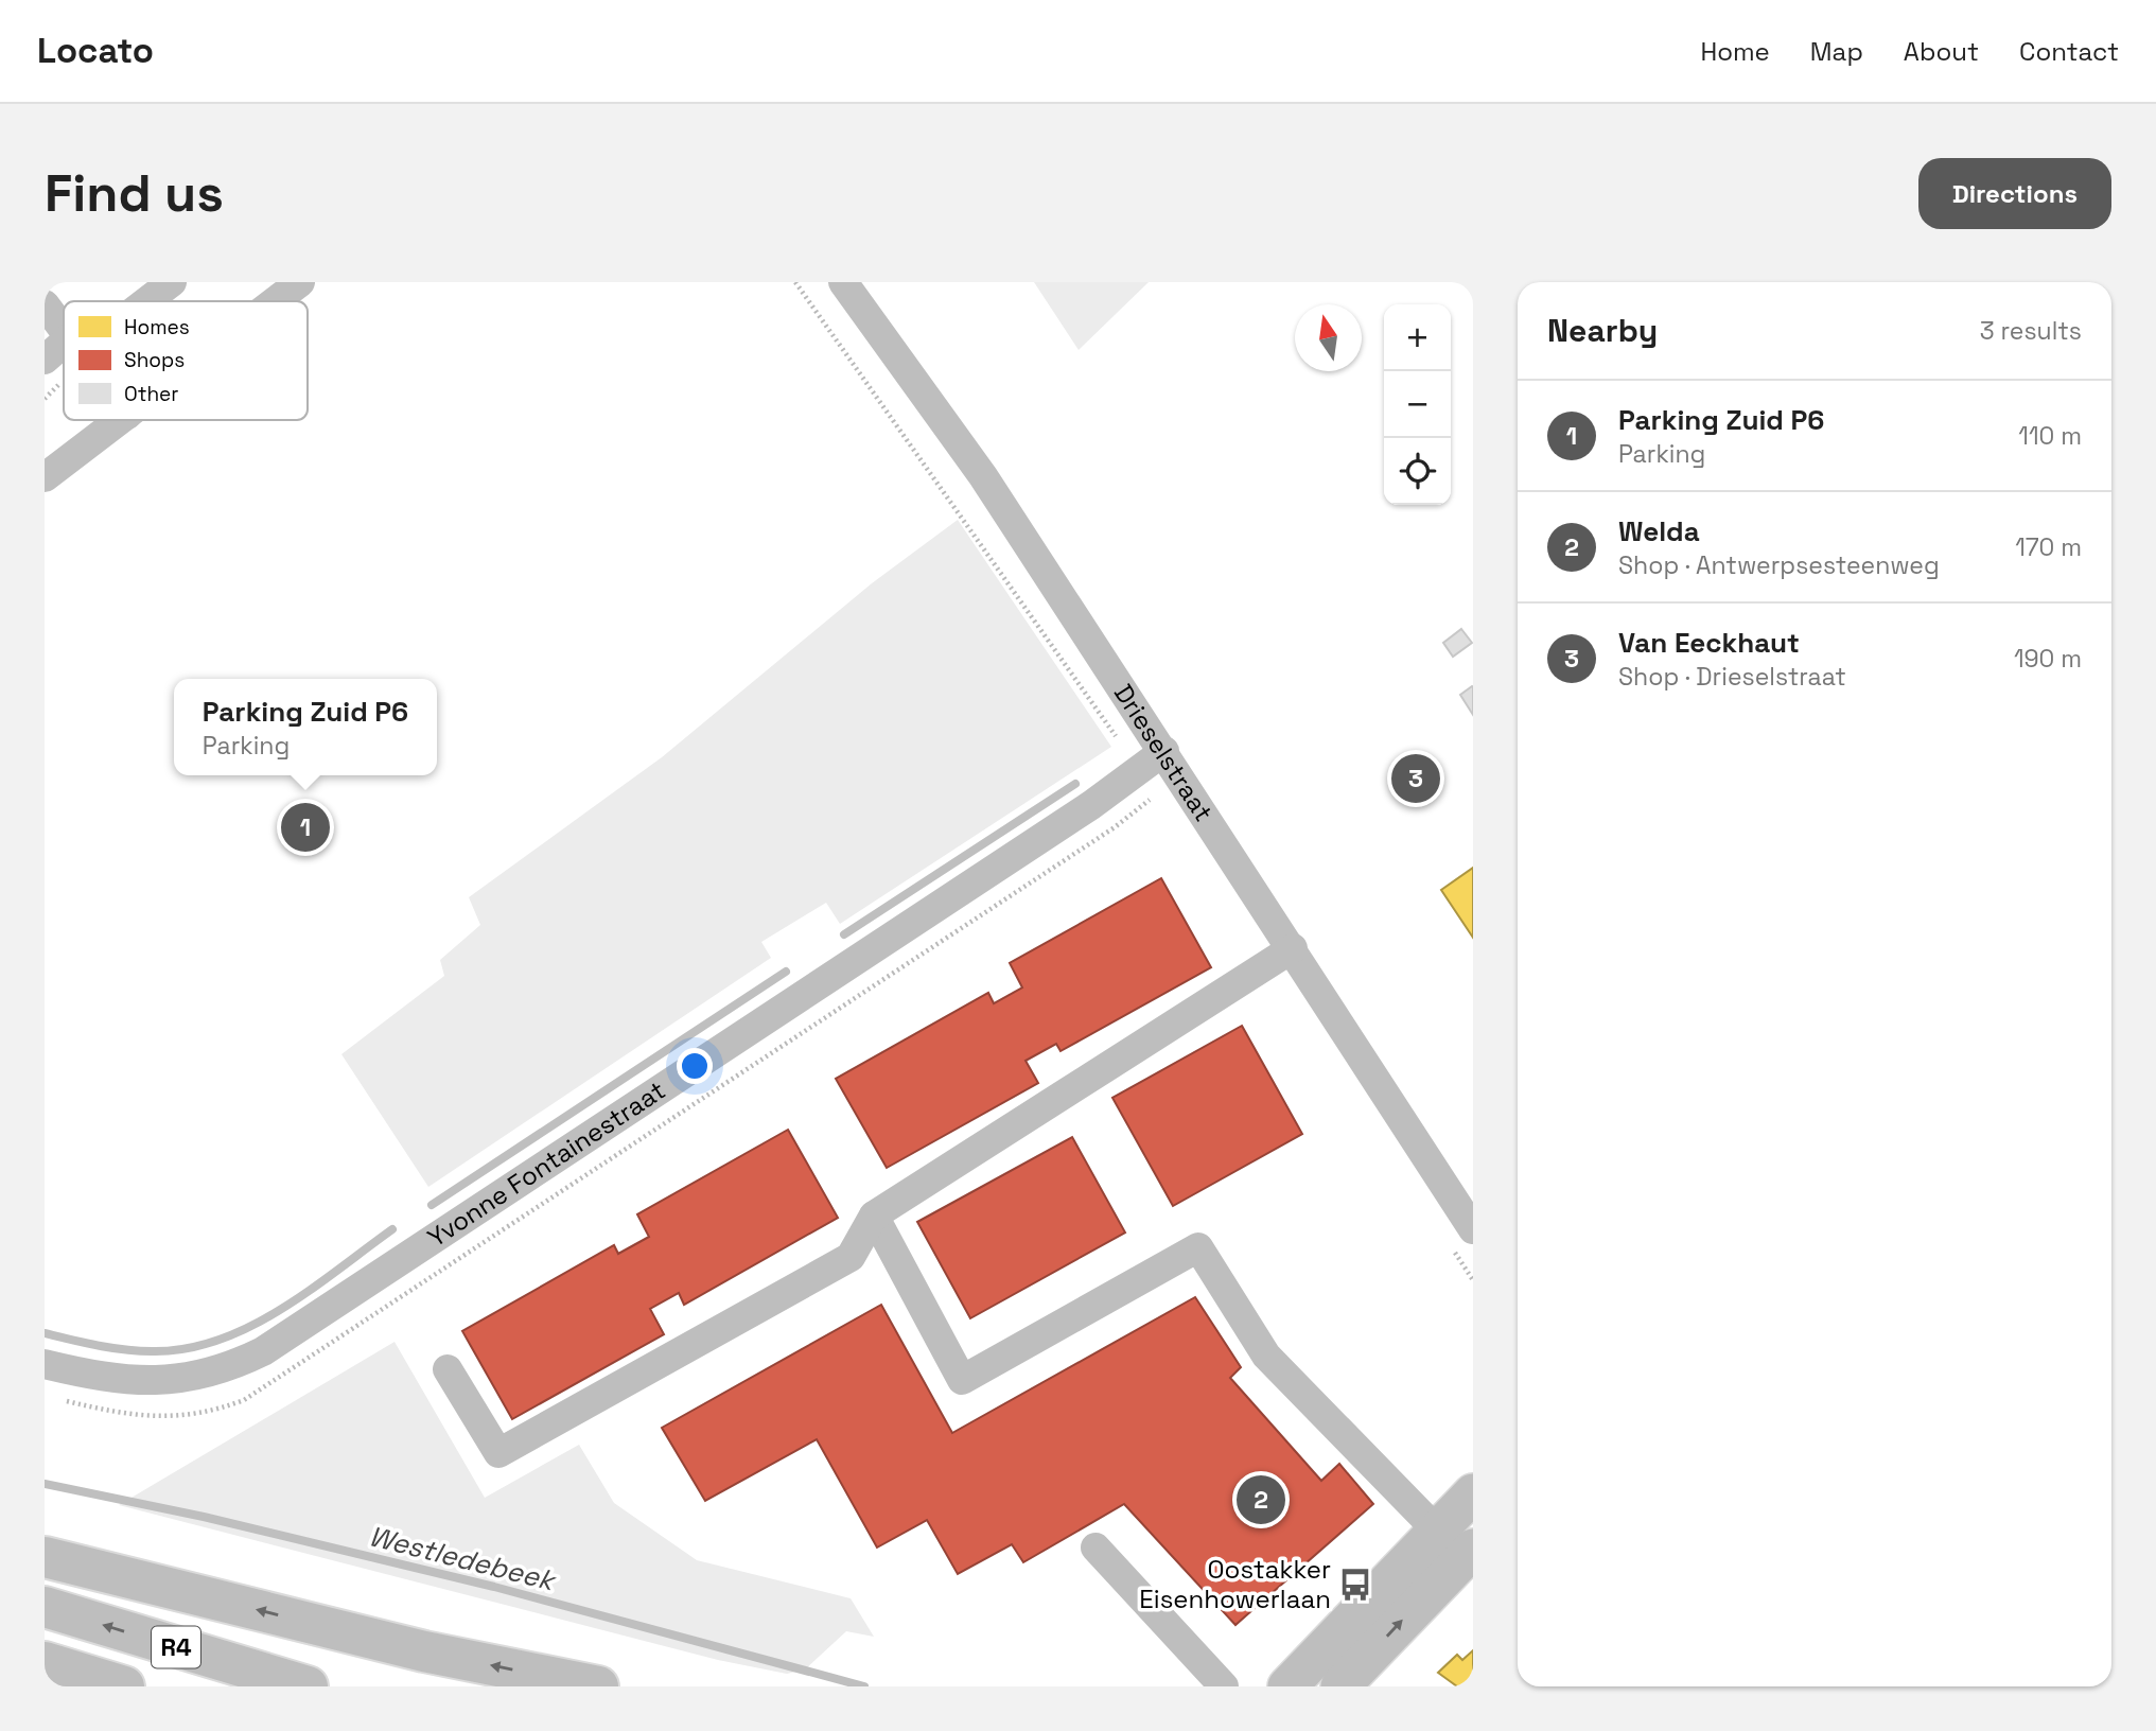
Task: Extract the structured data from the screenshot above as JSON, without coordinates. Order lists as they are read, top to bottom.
{
  "streets": {
    "highway": ["R4"],
    "street": ["Drieselstraat", "Yvonne Fontainestraat"]
  },
  "crossings": [
    ["Drieselstraat", "Yvonne Fontainestraat"]
  ],
  "water": ["Westledebeek"],
  "places": {
    "bus stop": ["Oostakker Eisenhowerlaan"]
  },
  "legend": ["Homes", "Shops", "Other"],
  "north": "top",
  "page": {
    "header": "Locato",
    "nav": [
      "Home",
      "Map",
      "About",
      "Contact"
    ],
    "buttons": "Directions",
    "title": "Find us",
    "heading": ["Nearby", "3 results"],
    "map_buttons": ["+", "−"],
    "list": [
      {
        "mark": "1",
        "name": "Parking Zuid P6",
        "note": "Parking",
        "value": "110 m"
      },
      {
        "mark": "2",
        "name": "Welda",
        "note": "Shop · Antwerpsesteenweg",
        "value": "170 m"
      },
      {
        "mark": "3",
        "name": "Van Eeckhaut",
        "note": "Shop · Drieselstraat",
        "value": "190 m"
      }
    ],
    "popup": ["Parking Zuid P6", "Parking"],
    "pins": ["3", "1", "2"]
  }
}
